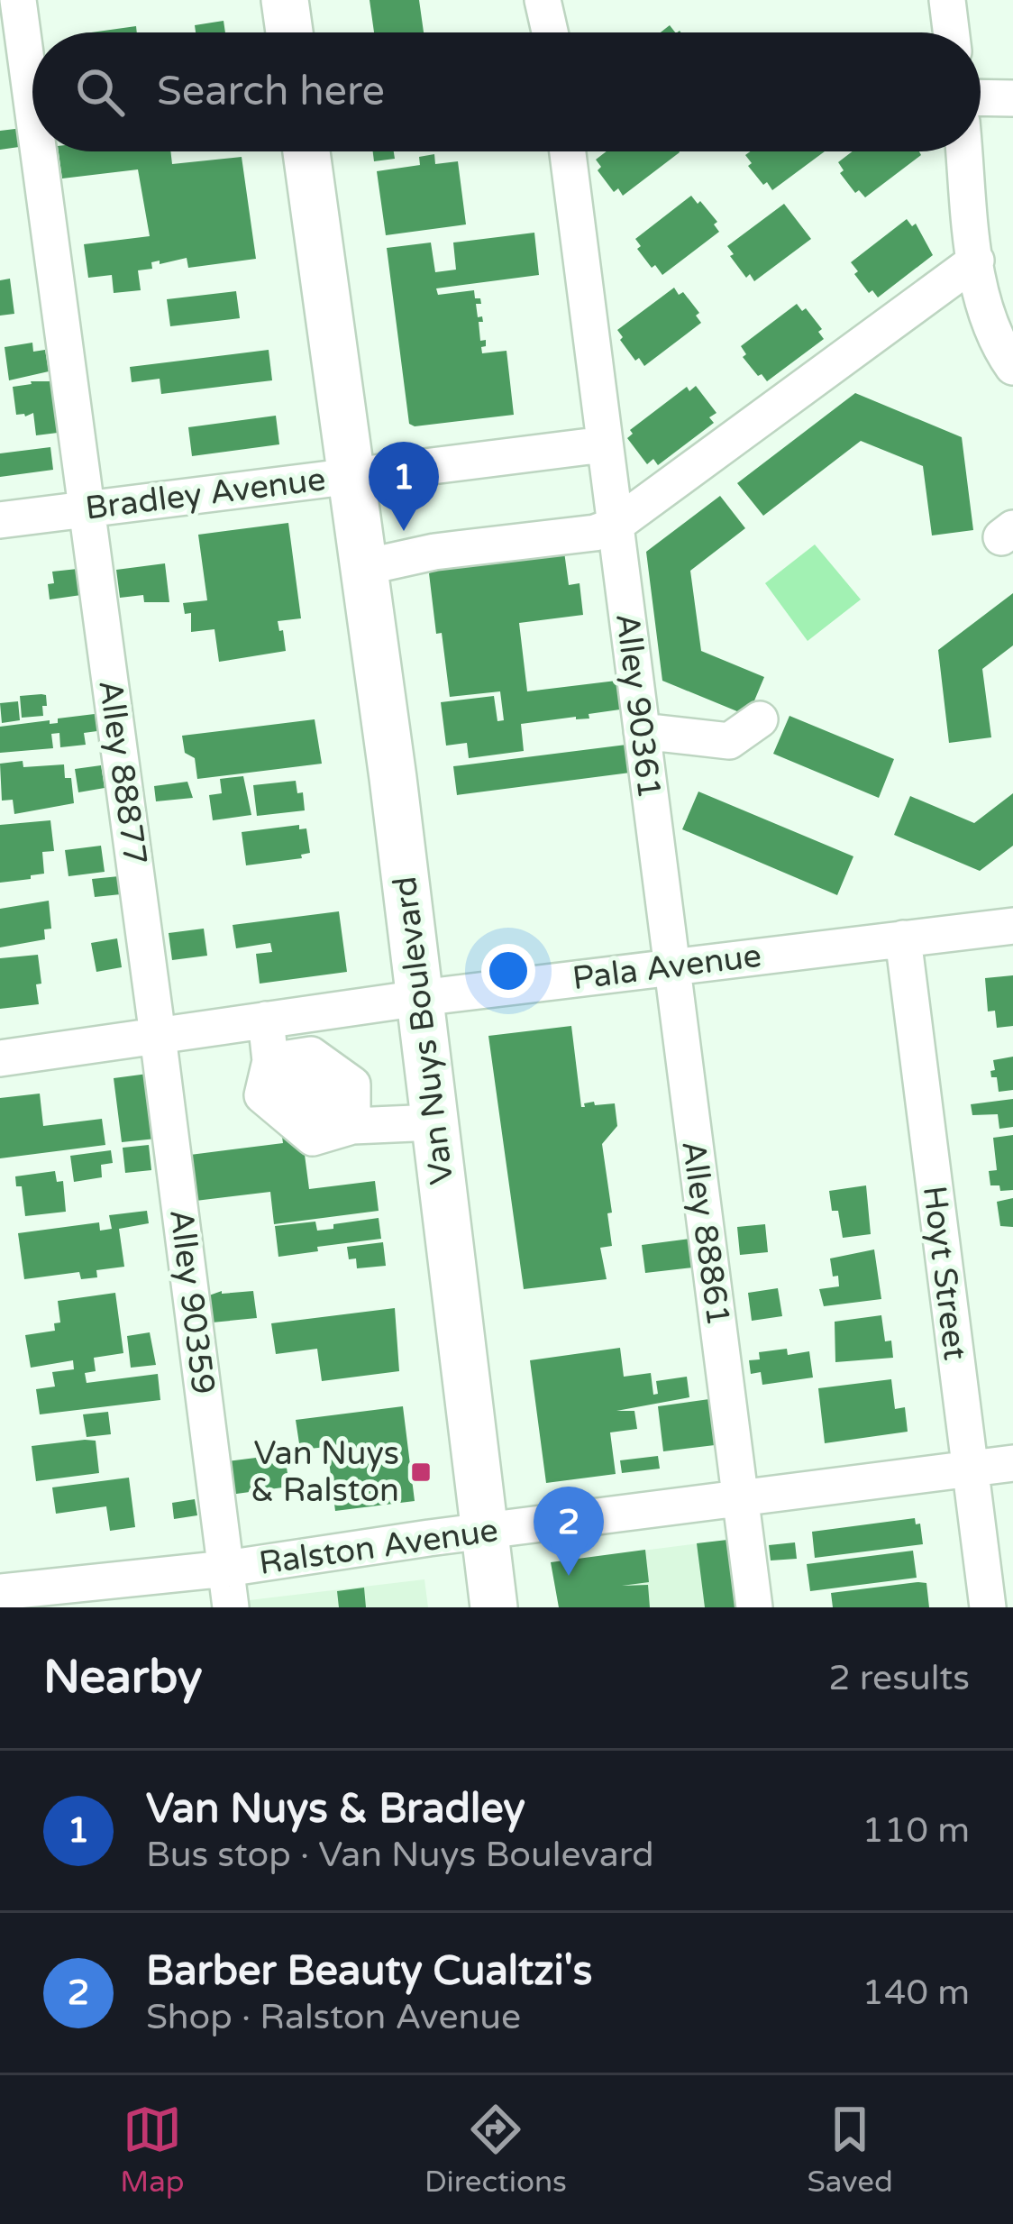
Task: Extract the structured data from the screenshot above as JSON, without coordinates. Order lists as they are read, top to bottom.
{
  "streets": {
    "main road": ["Van Nuys Boulevard"],
    "street": [
      "Bradley Avenue",
      "Alley 90361",
      "Alley 88877",
      "Pala Avenue",
      "Alley 88861",
      "Hoyt Street",
      "Alley 90359",
      "Ralston Avenue"
    ]
  },
  "crossings": [
    ["Bradley Avenue", "Alley 90361"],
    ["Bradley Avenue", "Alley 88877"],
    ["Bradley Avenue", "Van Nuys Boulevard"],
    ["Alley 90361", "Pala Avenue"],
    ["Alley 90361", "Alley 88861"],
    ["Alley 88877", "Pala Avenue"],
    ["Alley 88877", "Alley 90359"],
    ["Pala Avenue", "Van Nuys Boulevard"],
    ["Pala Avenue", "Alley 88861"],
    ["Pala Avenue", "Hoyt Street"],
    ["Pala Avenue", "Alley 90359"],
    ["Van Nuys Boulevard", "Ralston Avenue"],
    ["Alley 88861", "Ralston Avenue"],
    ["Hoyt Street", "Ralston Avenue"],
    ["Alley 90359", "Ralston Avenue"]
  ],
  "places": {
    "transit": ["Van Nuys & Ralston"]
  },
  "page": {
    "search": "Search here",
    "pins": ["1", "2"],
    "heading": ["Nearby", "2 results"],
    "list": [
      {
        "mark": "1",
        "name": "Van Nuys & Bradley",
        "note": "Bus stop · Van Nuys Boulevard",
        "value": "110 m"
      },
      {
        "mark": "2",
        "name": "Barber Beauty Cualtzi's",
        "note": "Shop · Ralston Avenue",
        "value": "140 m"
      }
    ],
    "nav": ["Map", "Directions", "Saved"]
  }
}
